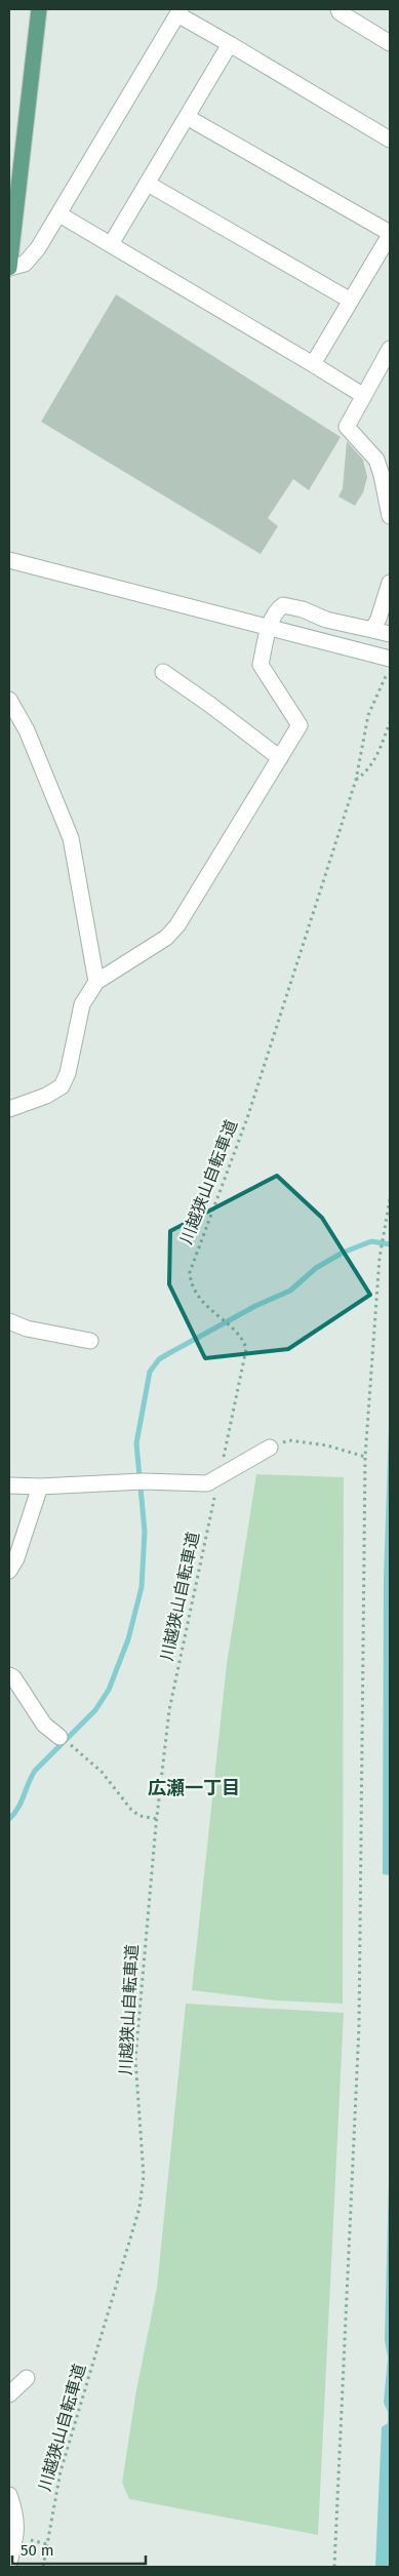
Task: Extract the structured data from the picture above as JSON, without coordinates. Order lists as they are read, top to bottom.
{
  "streets": {
    "path": ["川越狭山自転車道"]
  },
  "districts": ["広瀬一丁目"],
  "scale_bar": "50 m"
}
